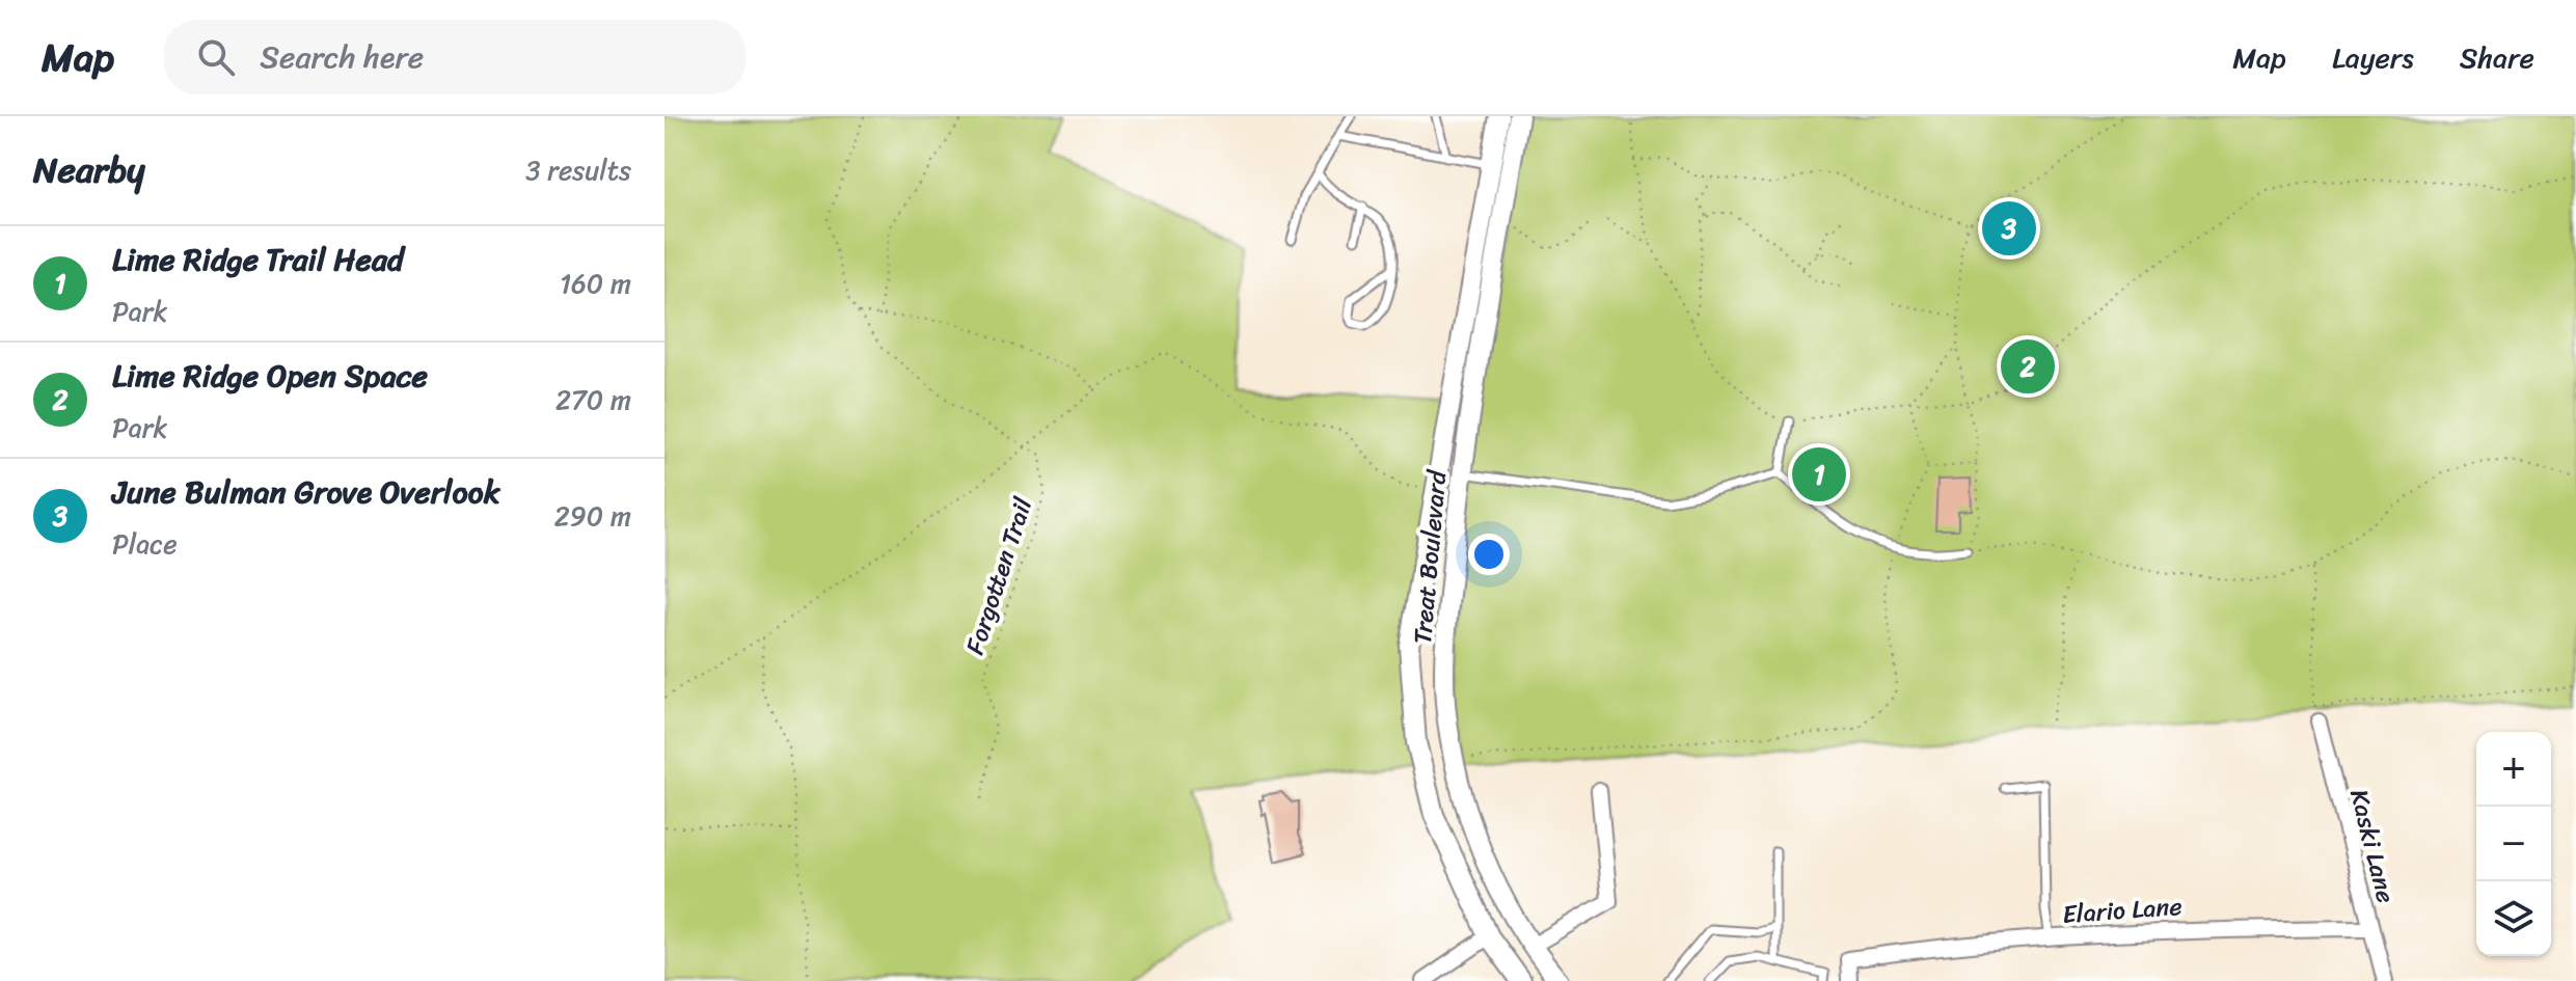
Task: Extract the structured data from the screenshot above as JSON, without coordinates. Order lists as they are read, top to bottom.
{
  "streets": {
    "main road": ["Treat Boulevard"],
    "street": ["Kaski Lane", "Elario Lane"],
    "path": ["Forgotten Trail"]
  },
  "crossings": [
    ["Kaski Lane", "Elario Lane"]
  ],
  "page": {
    "header": "Map",
    "search": "Search here",
    "nav": ["Map", "Layers", "Share"],
    "heading": ["Nearby", "3 results"],
    "pins": ["3", "2", "1"],
    "list": [
      {
        "mark": "1",
        "name": "Lime Ridge Trail Head",
        "note": "Park",
        "value": "160 m"
      },
      {
        "mark": "2",
        "name": "Lime Ridge Open Space",
        "note": "Park",
        "value": "270 m"
      },
      {
        "mark": "3",
        "name": "June Bulman Grove Overlook",
        "note": "Place",
        "value": "290 m"
      }
    ],
    "map_buttons": ["+", "−"]
  }
}
